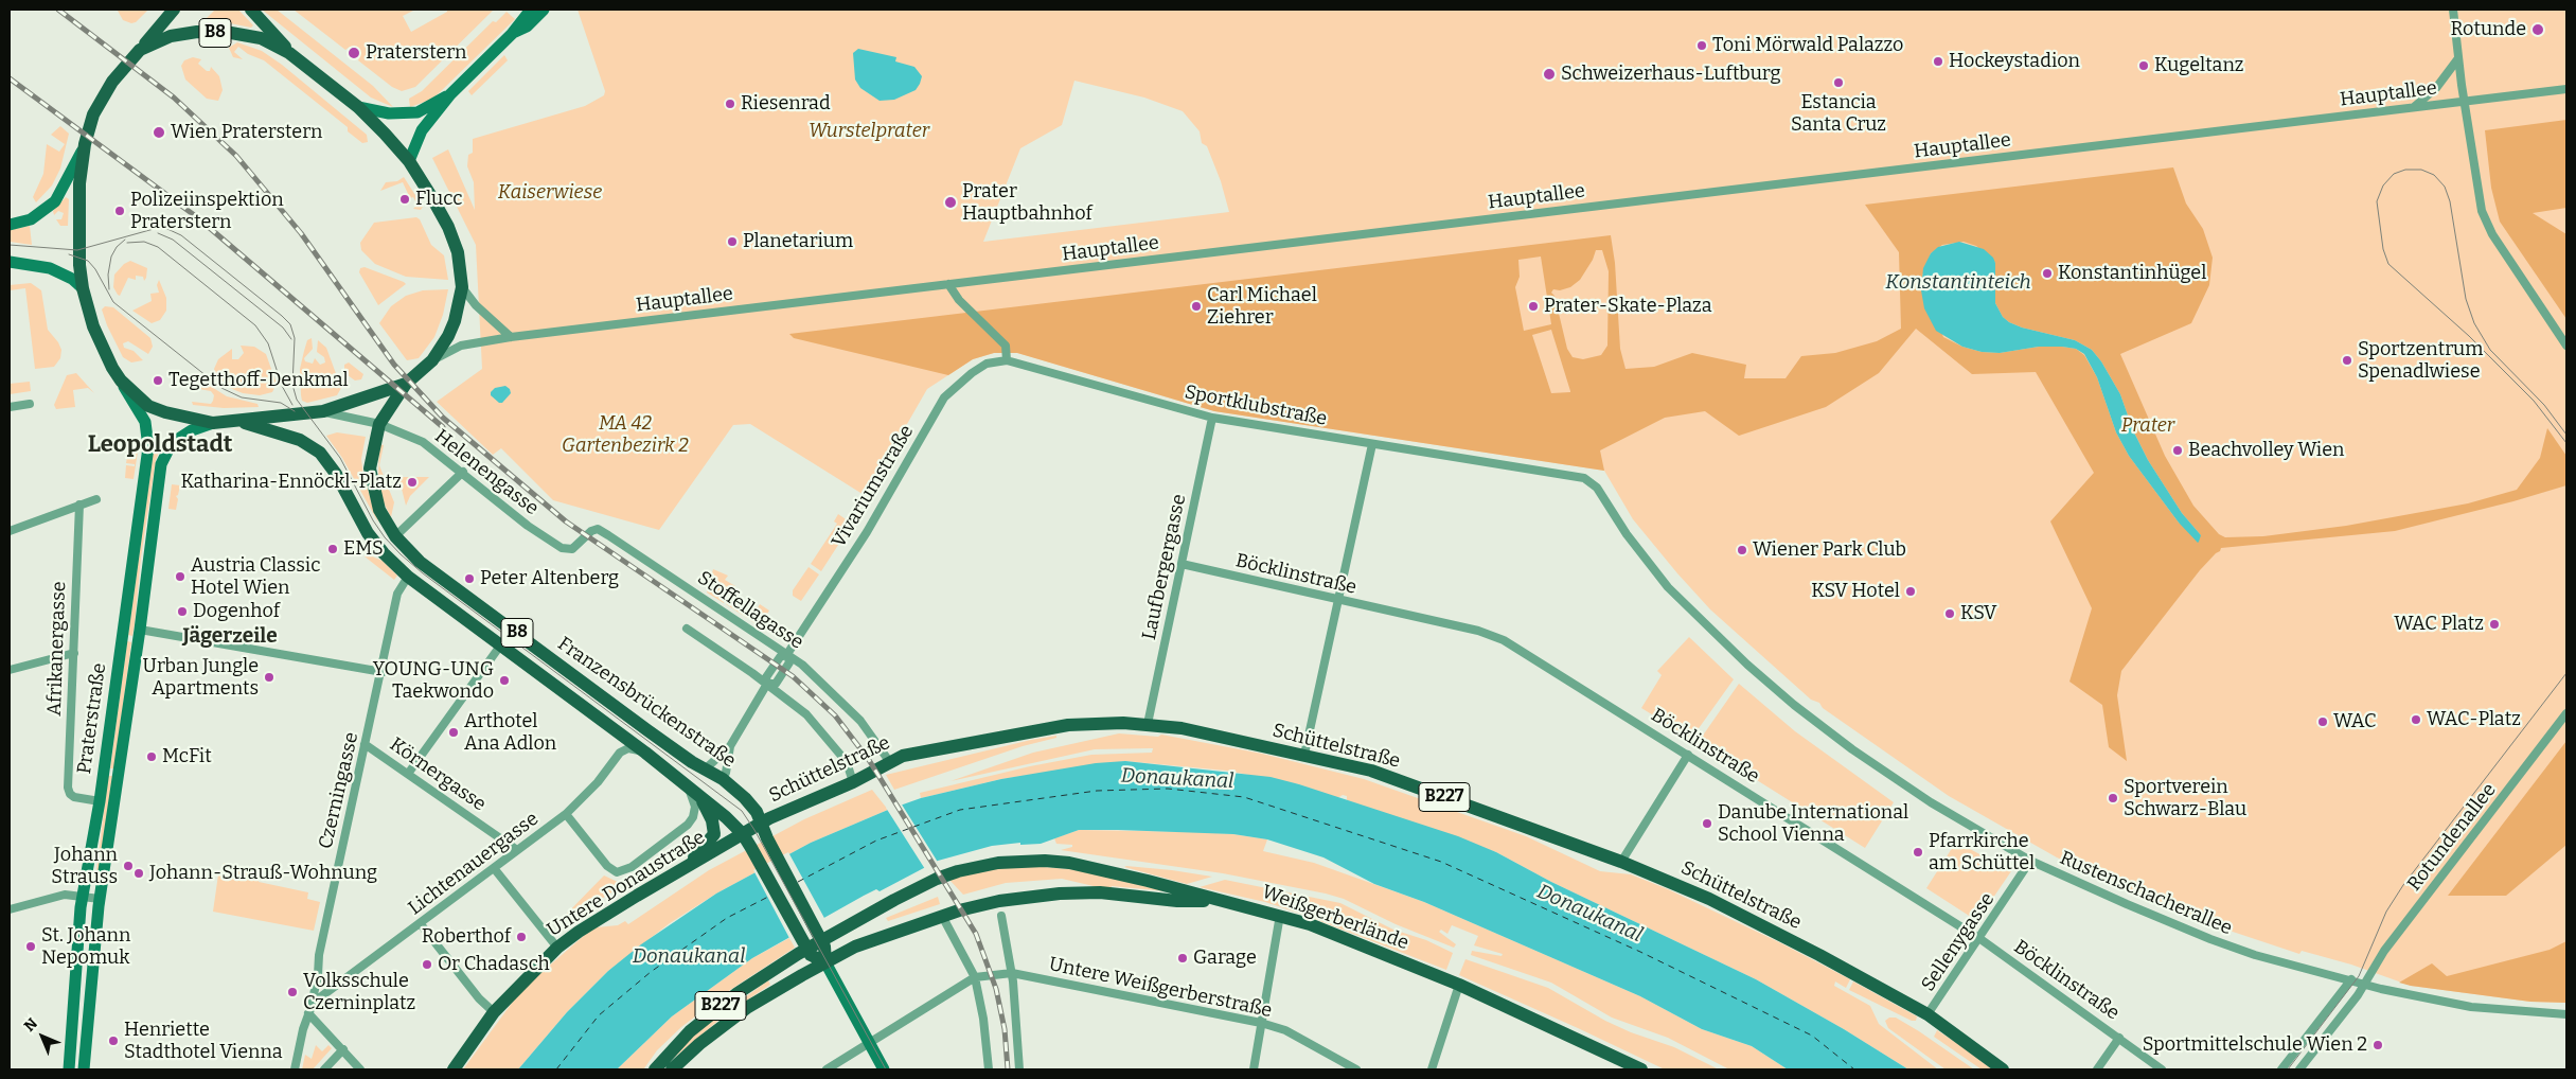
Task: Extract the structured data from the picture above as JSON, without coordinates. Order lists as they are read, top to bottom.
{
  "streets": {
    "main road": [
      "B8",
      "Franzensbrückenstraße",
      "Praterstraße",
      "Schüttelstraße",
      "B227",
      "Untere Donaustraße",
      "Weißgerberlände"
    ],
    "street": [
      "Hauptallee",
      "Sportklubstraße",
      "Helenengasse",
      "Vivariumstraße",
      "Laufbergergasse",
      "Böcklinstraße",
      "Stoffellagasse",
      "Afrikanergasse",
      "Körnergasse",
      "Czerningasse",
      "Rotundenallee",
      "Lichtenauergasse",
      "Rustenschacherallee",
      "Sellenygasse",
      "Untere Weißgerberstraße"
    ]
  },
  "crossings": [
    ["B8", "Hauptallee"],
    ["B8", "Franzensbrückenstraße"],
    ["B8", "Praterstraße"],
    ["B8", "Schüttelstraße"],
    ["B8", "B227"],
    ["B8", "Untere Donaustraße"],
    ["Sportklubstraße", "Vivariumstraße"],
    ["Sportklubstraße", "Laufbergergasse"],
    ["Sportklubstraße", "Rustenschacherallee"],
    ["Helenengasse", "Stoffellagasse"],
    ["Helenengasse", "Franzensbrückenstraße"],
    ["Vivariumstraße", "Stoffellagasse"],
    ["Vivariumstraße", "Franzensbrückenstraße"],
    ["Laufbergergasse", "Böcklinstraße"],
    ["Laufbergergasse", "Schüttelstraße"],
    ["Böcklinstraße", "Sellenygasse"],
    ["Stoffellagasse", "Schüttelstraße"],
    ["Afrikanergasse", "Praterstraße"],
    ["Franzensbrückenstraße", "Schüttelstraße"],
    ["Franzensbrückenstraße", "Czerningasse"],
    ["Franzensbrückenstraße", "B227"],
    ["Franzensbrückenstraße", "Lichtenauergasse"],
    ["Franzensbrückenstraße", "Untere Donaustraße"],
    ["Schüttelstraße", "Untere Donaustraße"],
    ["Schüttelstraße", "Sellenygasse"],
    ["Körnergasse", "Czerningasse"],
    ["Körnergasse", "Lichtenauergasse"],
    ["Czerningasse", "Lichtenauergasse"],
    ["B227", "Weißgerberlände"],
    ["Rotundenallee", "Rustenschacherallee"],
    ["Rustenschacherallee", "Sellenygasse"]
  ],
  "districts": ["Leopoldstadt", "Jägerzeile"],
  "water": ["Konstantinteich", "Donaukanal"],
  "parks": [
    "Wurstelprater",
    "Kaiserwiese",
    "MA 42 Gartenbezirk 2",
    "Prater"
  ],
  "places": [
    "Rotunde",
    "Toni Mörwald Palazzo",
    "Praterstern",
    "Hockeystadion",
    "Kugeltanz",
    "Schweizerhaus-Luftburg",
    "Estancia Santa Cruz",
    "Riesenrad",
    "Wien Praterstern",
    "Flucc",
    "Prater Hauptbahnhof",
    "Polizeiinspektion Praterstern",
    "Planetarium",
    "Konstantinhügel",
    "Carl Michael Ziehrer",
    "Prater-Skate-Plaza",
    "Sportzentrum Spenadlwiese",
    "Tegetthoff-Denkmal",
    "Beachvolley Wien",
    "Katharina-Ennöckl-Platz",
    "EMS",
    "Wiener Park Club",
    "Austria Classic Hotel Wien",
    "Peter Altenberg",
    "KSV Hotel",
    "Dogenhof",
    "KSV",
    "WAC Platz",
    "Urban Jungle Apartments",
    "YOUNG-UNG Taekwondo",
    "WAC-Platz",
    "WAC",
    "Arthotel Ana Adlon",
    "McFit",
    "Sportverein Schwarz-Blau",
    "Danube International School Vienna",
    "Pfarrkirche am Schüttel",
    "Johann Strauss",
    "Johann-Strauß-Wohnung",
    "Roberthof",
    "St. Johann Nepomuk",
    "Garage",
    "Or Chadasch",
    "Volksschule Czerninplatz",
    "Henriette Stadthotel Vienna",
    "Sportmittelschule Wien 2"
  ],
  "north": "top left"
}
